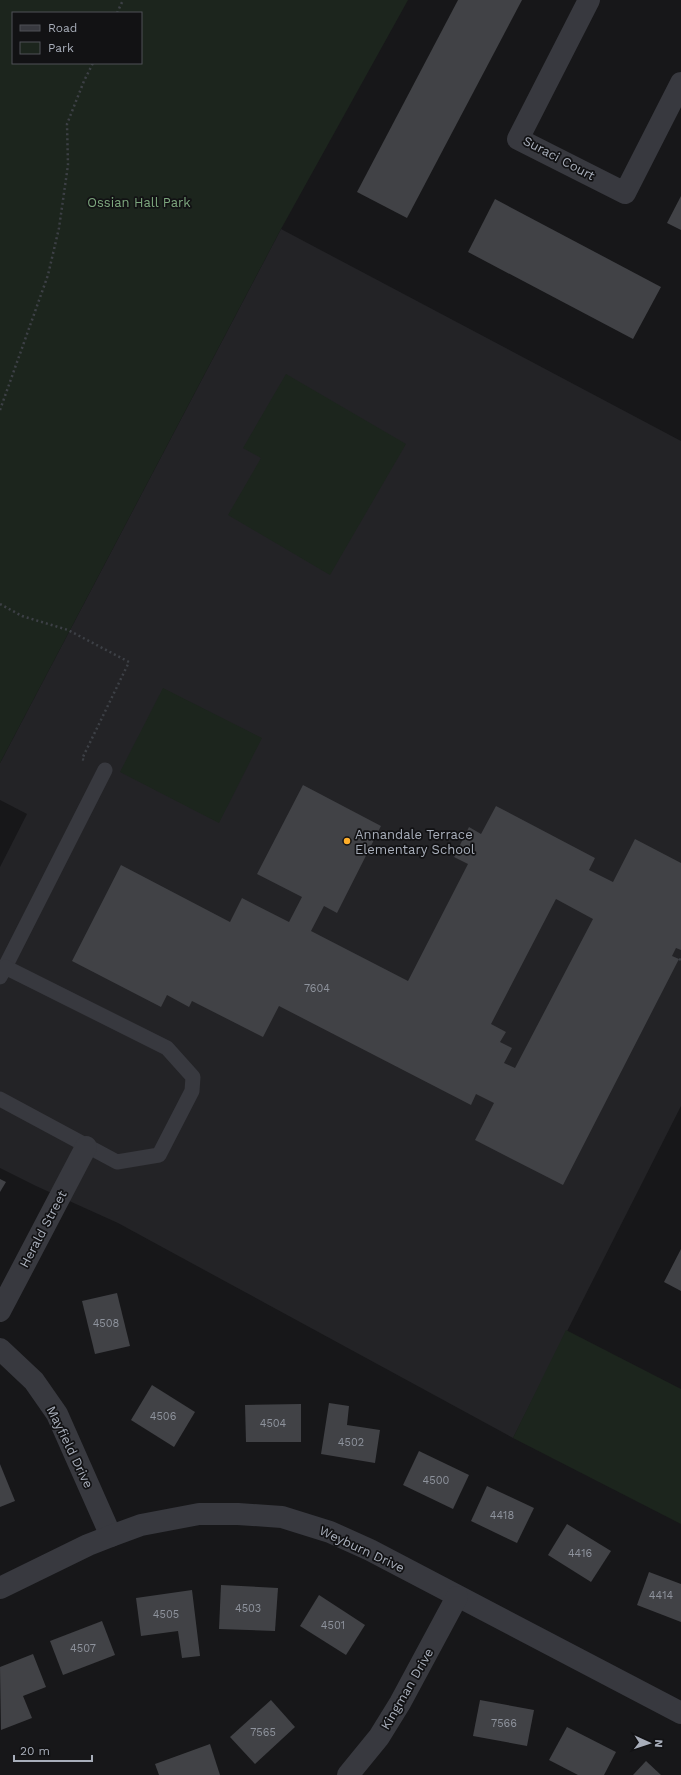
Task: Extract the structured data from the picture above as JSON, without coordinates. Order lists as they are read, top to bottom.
{
  "streets": {
    "street": [
      "Suraci Court",
      "Herald Street",
      "Mayfield Drive",
      "Weyburn Drive",
      "Kingman Drive"
    ]
  },
  "crossings": [
    ["Mayfield Drive", "Weyburn Drive"],
    ["Weyburn Drive", "Kingman Drive"]
  ],
  "parks": ["Ossian Hall Park"],
  "places": ["Annandale Terrace Elementary School"],
  "house_numbers": [
    "7604",
    "4508",
    "4506",
    "4504",
    "4502",
    "4500",
    "4418",
    "4416",
    "4414",
    "4503",
    "4505",
    "4501",
    "4507",
    "7566",
    "7565"
  ],
  "legend": ["Road", "Park"],
  "scale_bar": "20 m",
  "north": "right"
}
